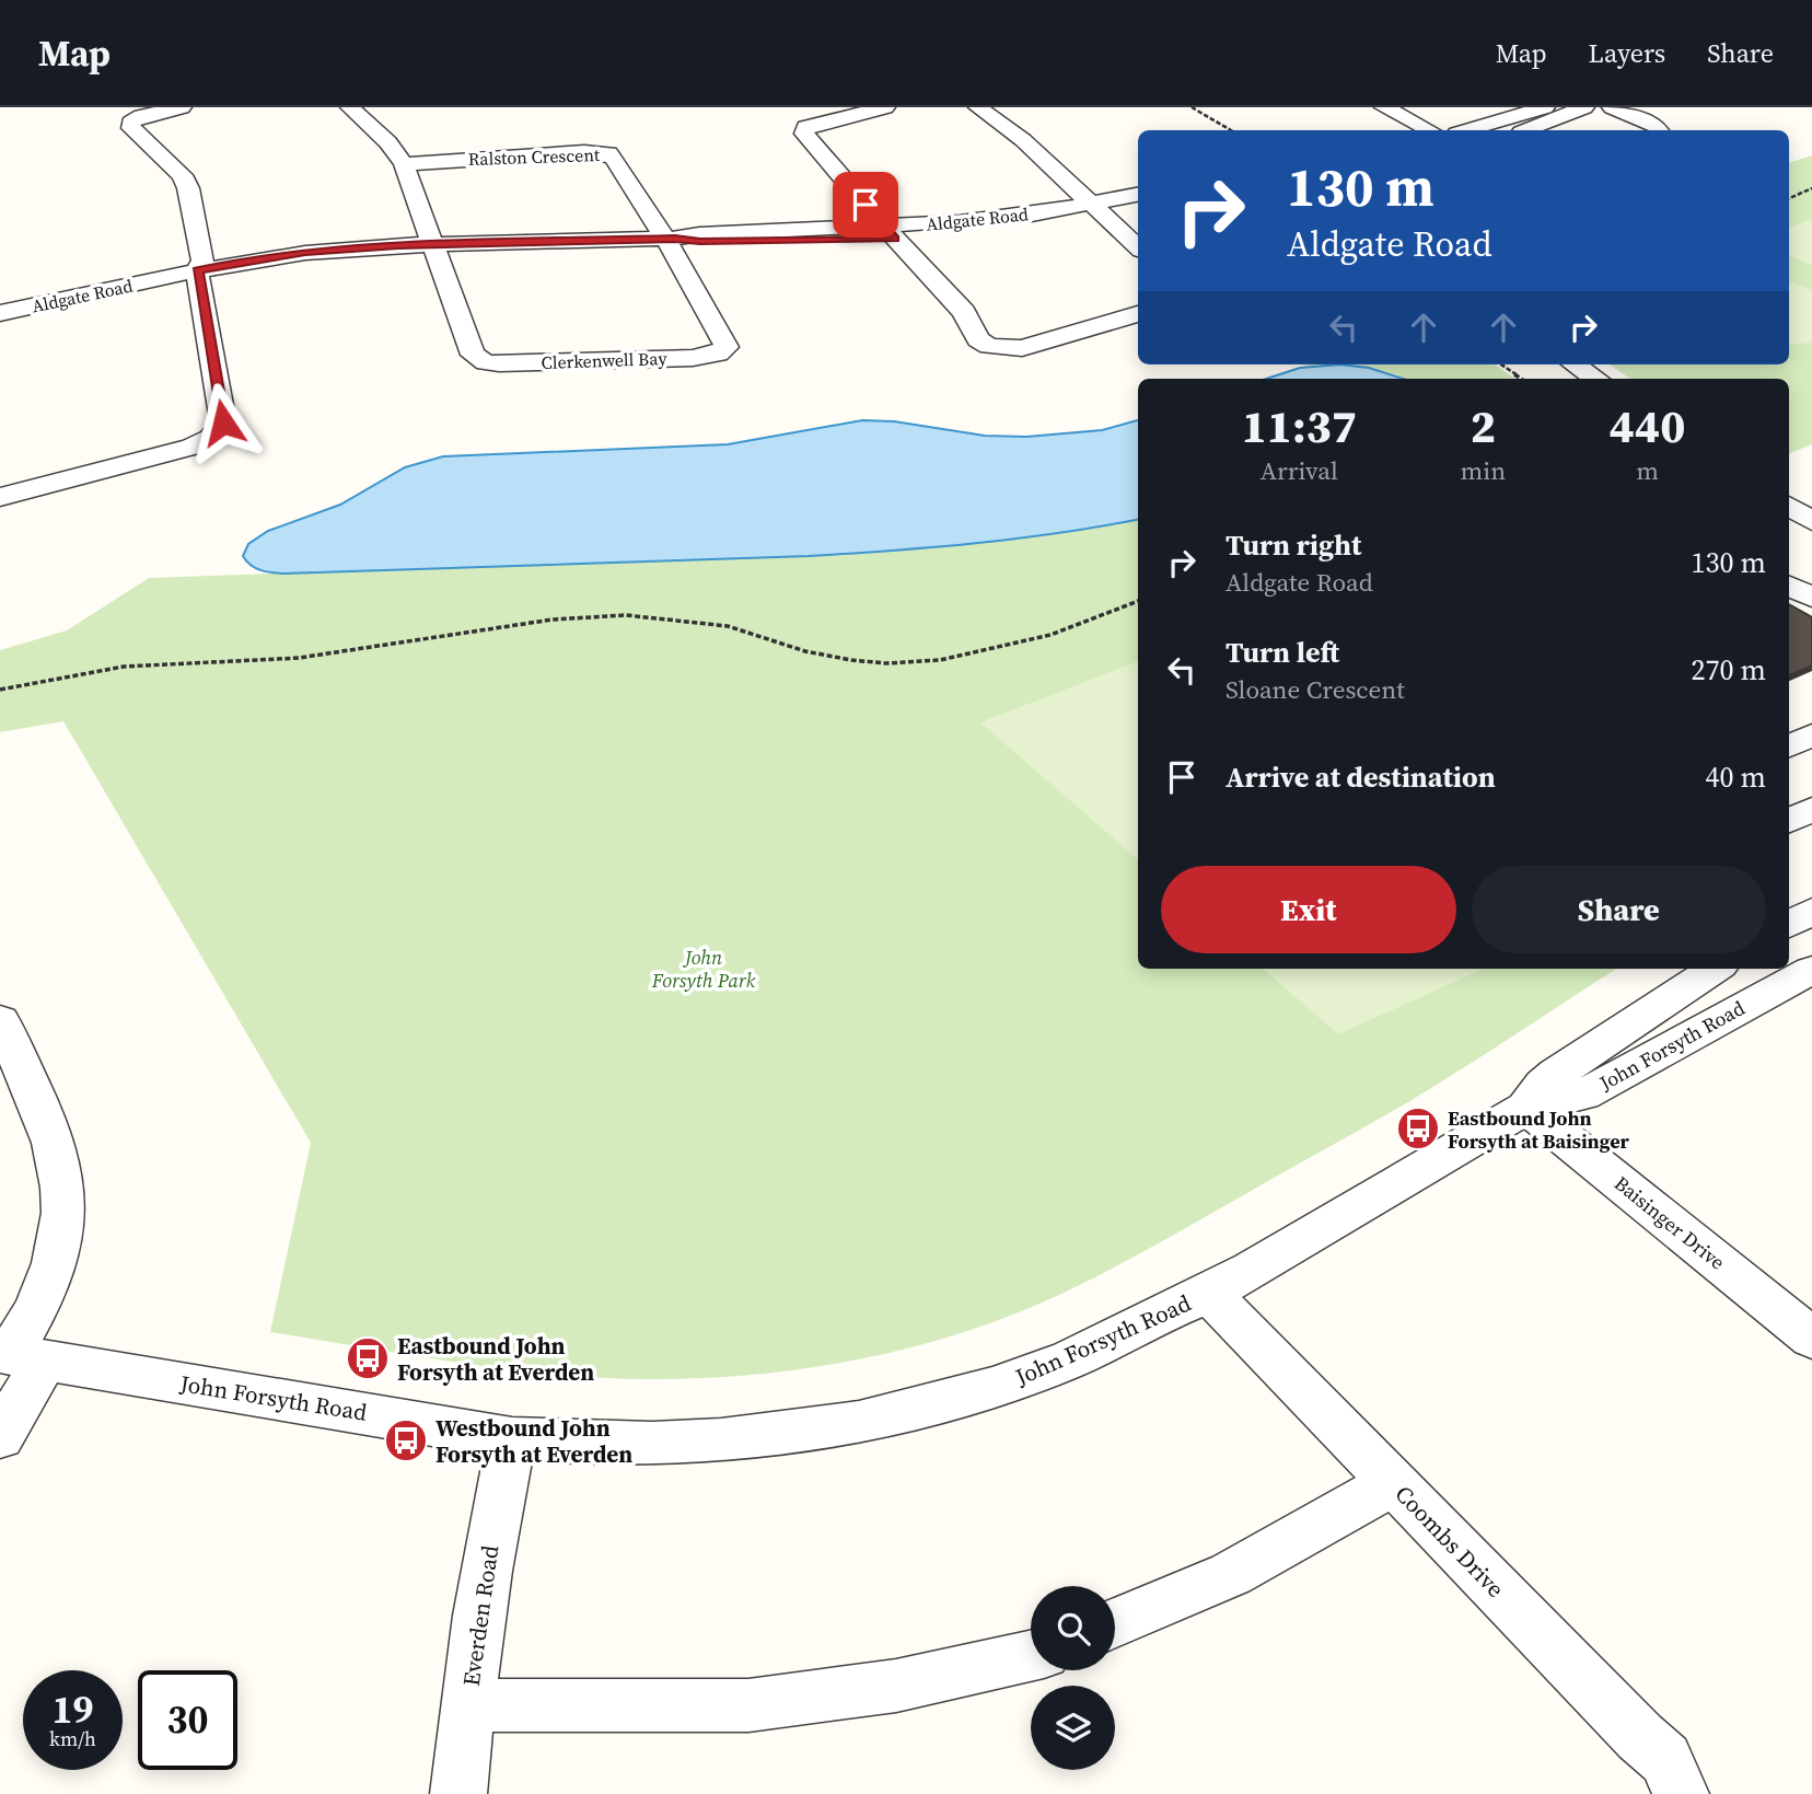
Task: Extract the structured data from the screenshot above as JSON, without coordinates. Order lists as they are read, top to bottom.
{
  "streets": {
    "street": [
      "Ralston Crescent",
      "Aldgate Road",
      "Clerkenwell Bay",
      "John Forsyth Road",
      "Baisinger Drive",
      "Coombs Drive",
      "Everden Road"
    ]
  },
  "crossings": [
    ["Ralston Crescent", "Aldgate Road"],
    ["Ralston Crescent", "Clerkenwell Bay"],
    ["Aldgate Road", "Clerkenwell Bay"],
    ["John Forsyth Road", "Baisinger Drive"],
    ["John Forsyth Road", "Coombs Drive"],
    ["John Forsyth Road", "Everden Road"]
  ],
  "parks": ["John Forsyth Park"],
  "places": {
    "bus stop": ["Eastbound John Forsyth at Baisinger", "Eastbound John Forsyth at Everden", "Westbound John Forsyth at Everden"]
  },
  "page": {
    "header": "Map",
    "nav": ["Map", "Layers", "Share"],
    "turn": ["130 m", "Aldgate Road"],
    "eta": [
      "11:37",
      "Arrival",
      "2",
      "min",
      "440",
      "m"
    ],
    "list": [
      {
        "name": "Turn right",
        "note": "Aldgate Road",
        "value": "130 m"
      },
      {
        "name": "Turn left",
        "note": "Sloane Crescent",
        "value": "270 m"
      },
      {
        "name": "Arrive at destination",
        "value": "40 m"
      }
    ],
    "buttons": ["Exit", "Share"],
    "speed": "19 km/h",
    "limit": "30"
  }
}
